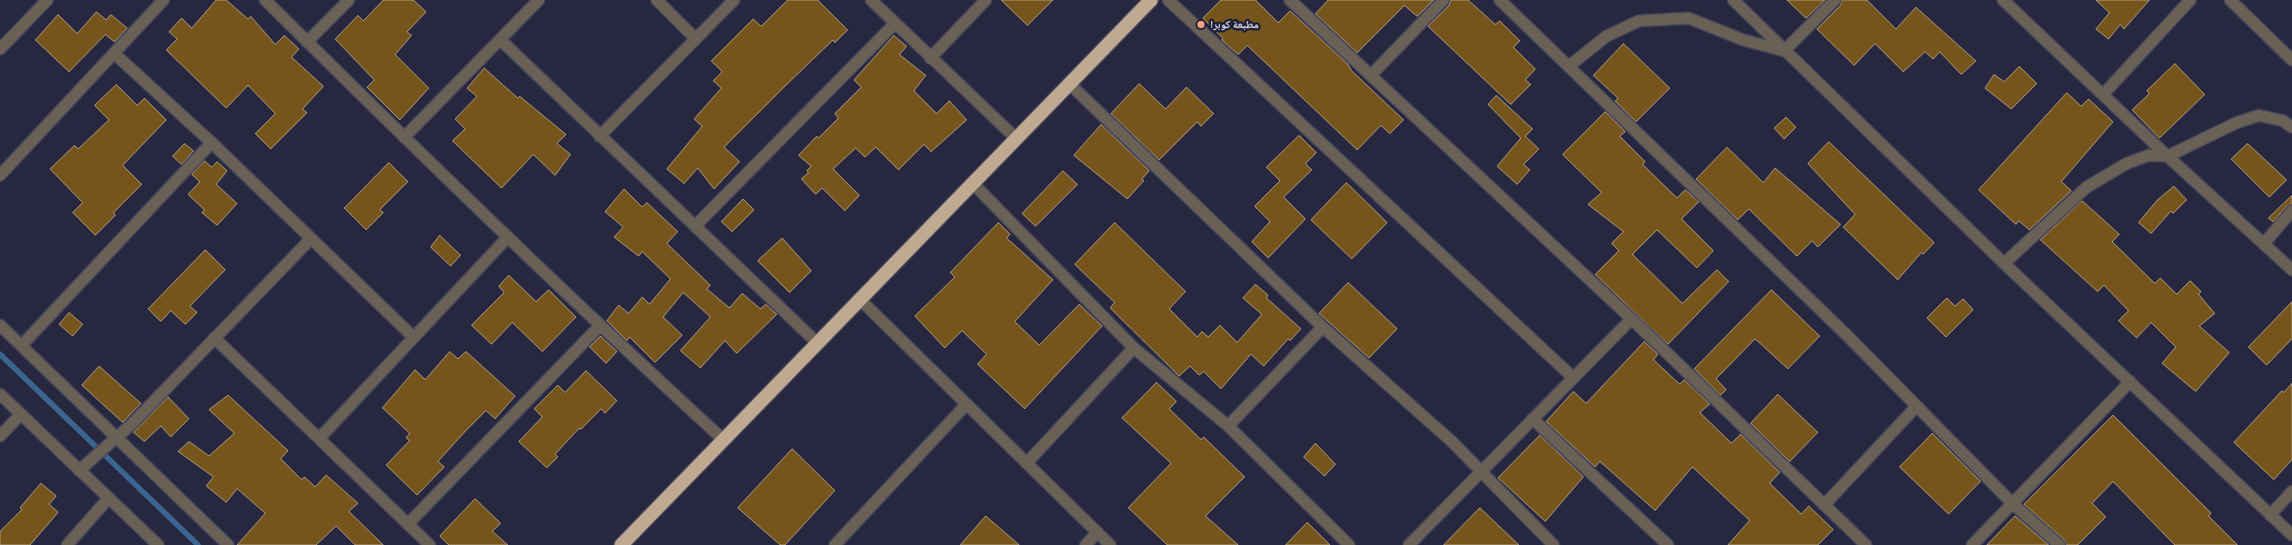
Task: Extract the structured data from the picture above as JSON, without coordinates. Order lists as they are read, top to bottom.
{
  "places": ["مطبعة كوبرا"]
}
